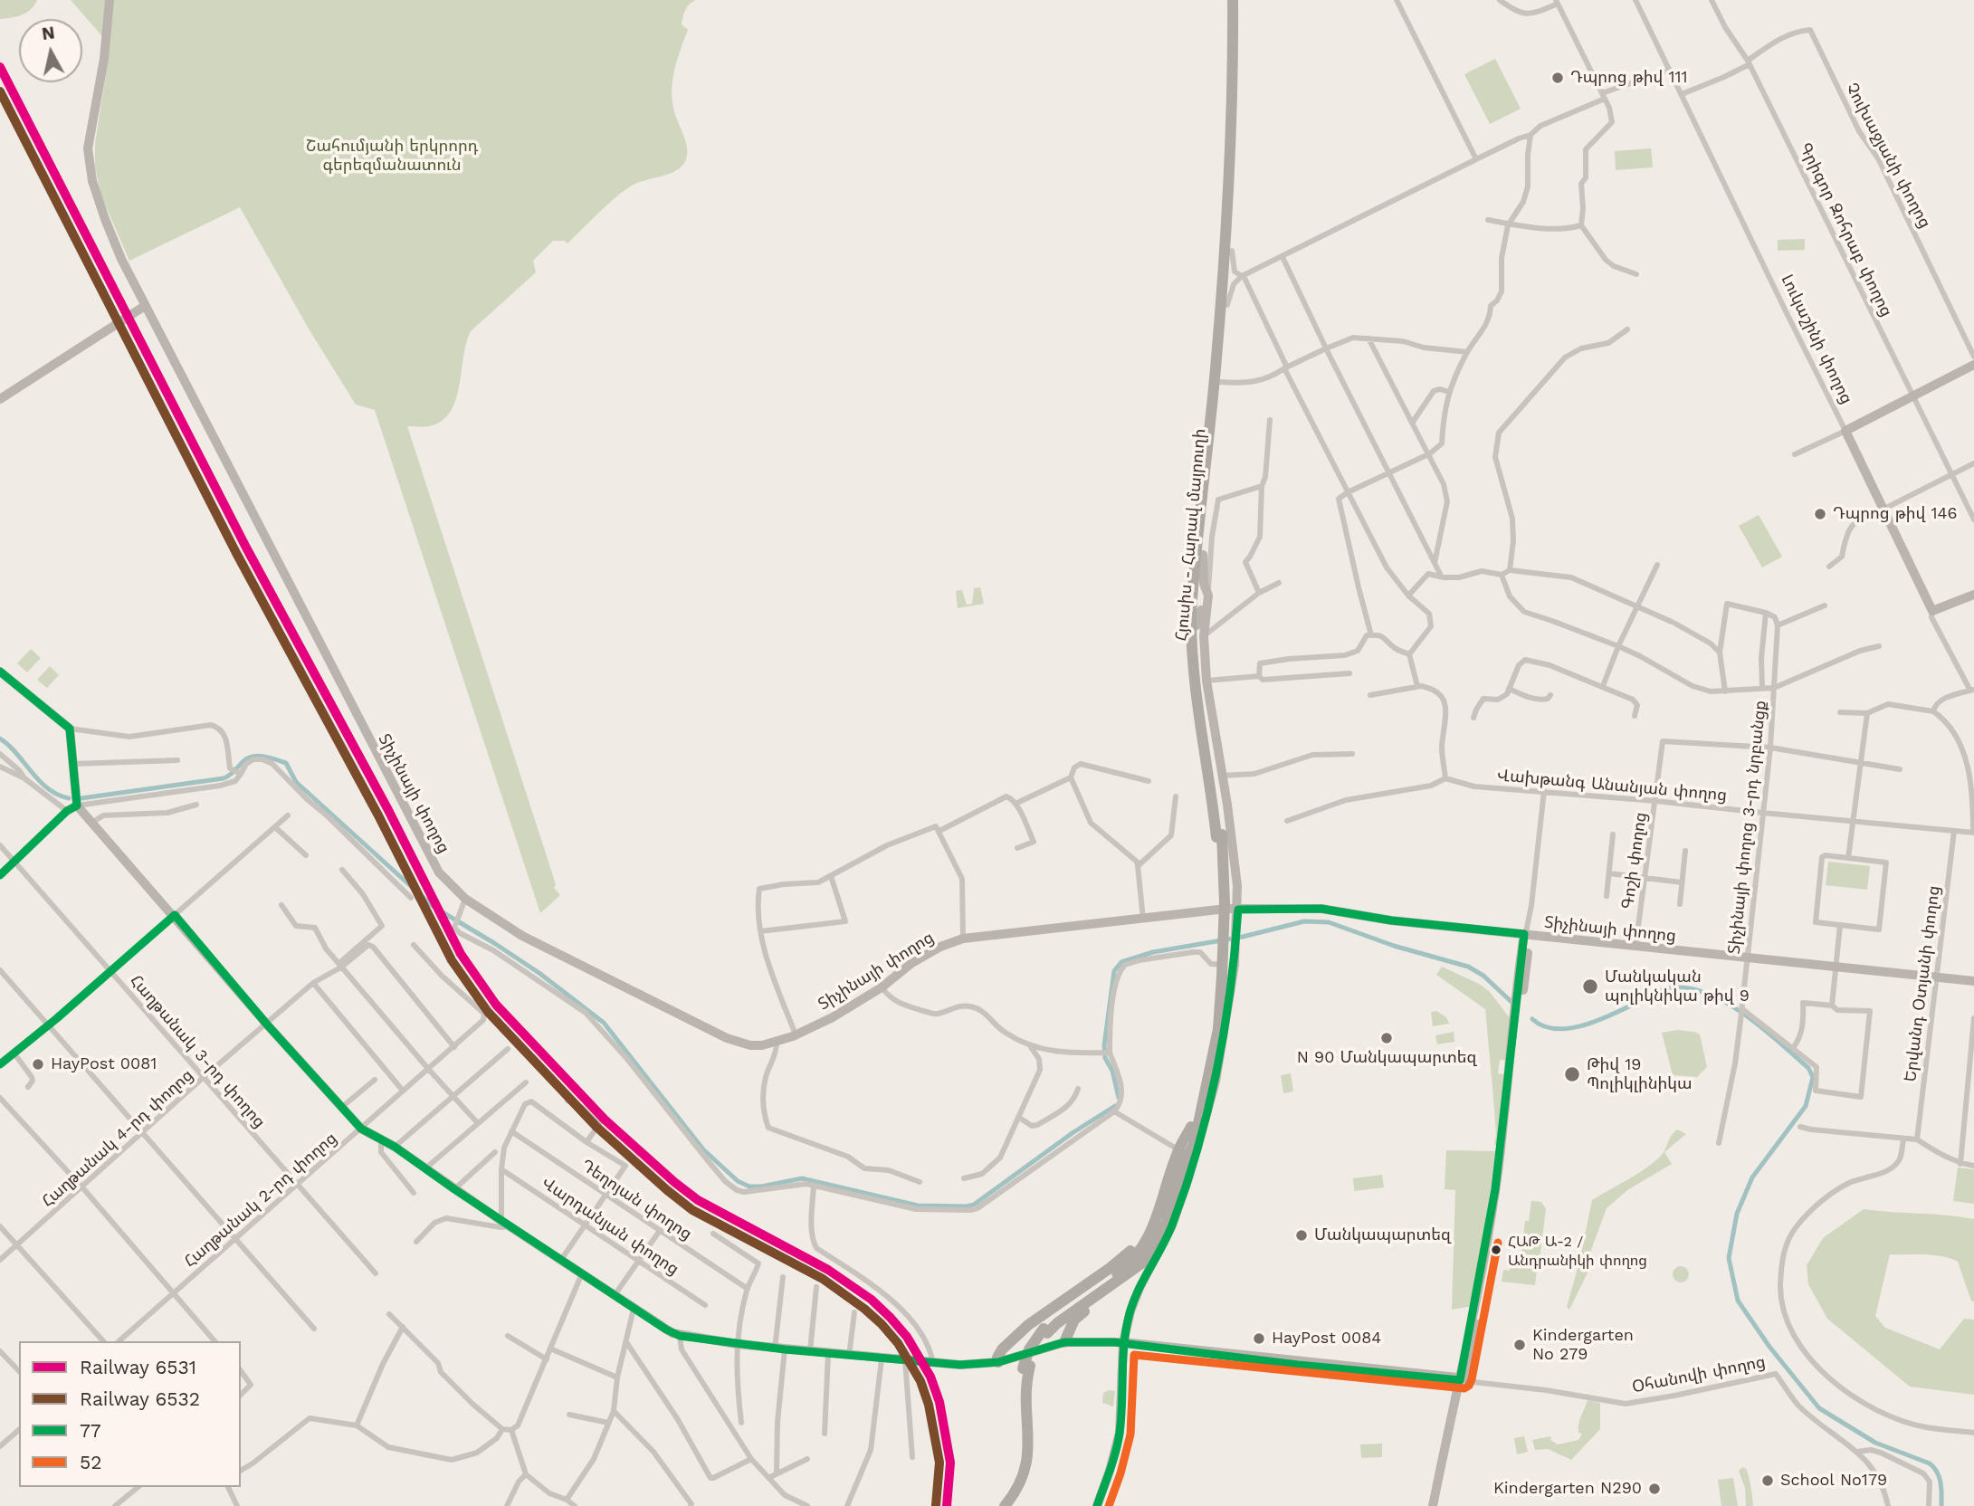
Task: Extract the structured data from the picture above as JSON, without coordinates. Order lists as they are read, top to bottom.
{
  "streets": {
    "highway": ["Հյուսիս - Հարավ մայրուղի"],
    "main road": ["Լուկաշինի փողոց", "Տիչինայի փողոց", "Օհանովի փողոց"],
    "street": [
      "Չուխաջյանի փողոց",
      "Գրիգոր Զոհրաբ փողոց",
      "Վախթանգ Անանյան փողոց",
      "Տիչինայի փողոց 3-րդ նրբանցք",
      "Գոշի փողոց",
      "Երվանդ Օտյանի փողոց",
      "Հաղթանակ 3-րդ փողոց",
      "Հաղթանակ 4-րդ փողոց",
      "Հաղթանակ 2-րդ փողոց",
      "Դեղոյան փողոց",
      "Վարդանյան փողոց"
    ]
  },
  "crossings": [
    ["Չուխաջյանի փողոց", "Գրիգոր Զոհրաբ փողոց"],
    ["Չուխաջյանի փողոց", "Լուկաշինի փողոց"],
    ["Վախթանգ Անանյան փողոց", "Տիչինայի փողոց 3-րդ նրբանցք"],
    ["Վախթանգ Անանյան փողոց", "Գոշի փողոց"],
    ["Վախթանգ Անանյան փողոց", "Երվանդ Օտյանի փողոց"],
    ["Տիչինայի փողոց", "Տիչինայի փողոց 3-րդ նրբանցք"],
    ["Տիչինայի փողոց", "Գոշի փողոց"],
    ["Տիչինայի փողոց", "Երվանդ Օտյանի փողոց"],
    ["Տիչինայի փողոց 3-րդ նրբանցք", "Գոշի փողոց"],
    ["Հաղթանակ 3-րդ փողոց", "Հաղթանակ 4-րդ փողոց"],
    ["Հաղթանակ 3-րդ փողոց", "Հաղթանակ 2-րդ փողոց"]
  ],
  "parks": ["Շահումյանի երկրորդ գերեզմանատուն"],
  "places": [
    "Դպրոց թիվ 111",
    "Դպրոց թիվ 146",
    "Մանկական պոլիկնիկա թիվ 9",
    "N 90 Մանկապարտեզ",
    "HayPost 0081",
    "Թիվ 19 Պոլիկլինիկա",
    "Մանկապարտեզ",
    "ՀԱԹ Ա-2 / Անդրանիկի փողոց",
    "HayPost 0084",
    "Kindergarten No 279",
    "School No179",
    "Kindergarten N290"
  ],
  "lines": [
    "rail line 6531",
    "rail line 6532",
    "transit line 77",
    "transit line 52"
  ],
  "legend": [
    "Railway 6531",
    "Railway 6532",
    "77",
    "52"
  ],
  "north": "top"
}
